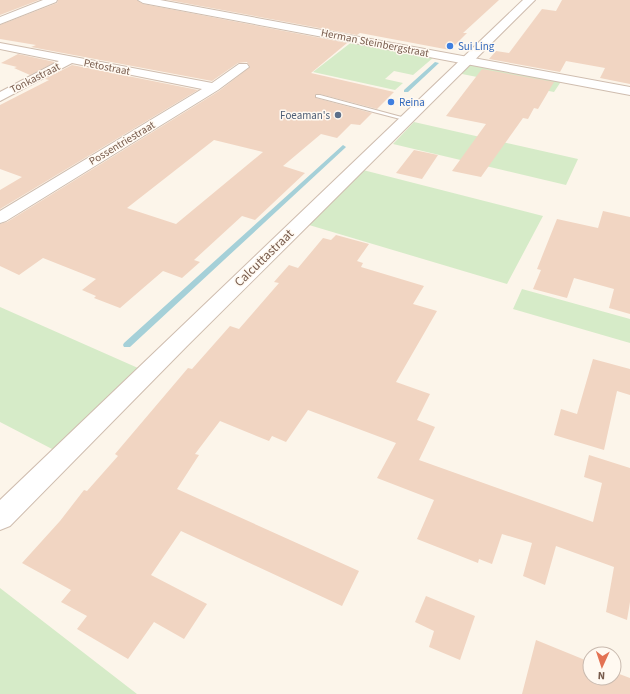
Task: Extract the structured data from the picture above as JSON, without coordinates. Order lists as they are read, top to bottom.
{
  "streets": {
    "street": [
      "Herman Steinbergstraat",
      "Petostraat",
      "Tonkastraat",
      "Possentriestraat",
      "Calcuttastraat"
    ]
  },
  "crossings": [
    ["Herman Steinbergstraat", "Calcuttastraat"],
    ["Petostraat", "Tonkastraat"],
    ["Petostraat", "Possentriestraat"]
  ],
  "places": ["Sui Ling", "Reina", "Foeaman's"],
  "north": "bottom"
}
